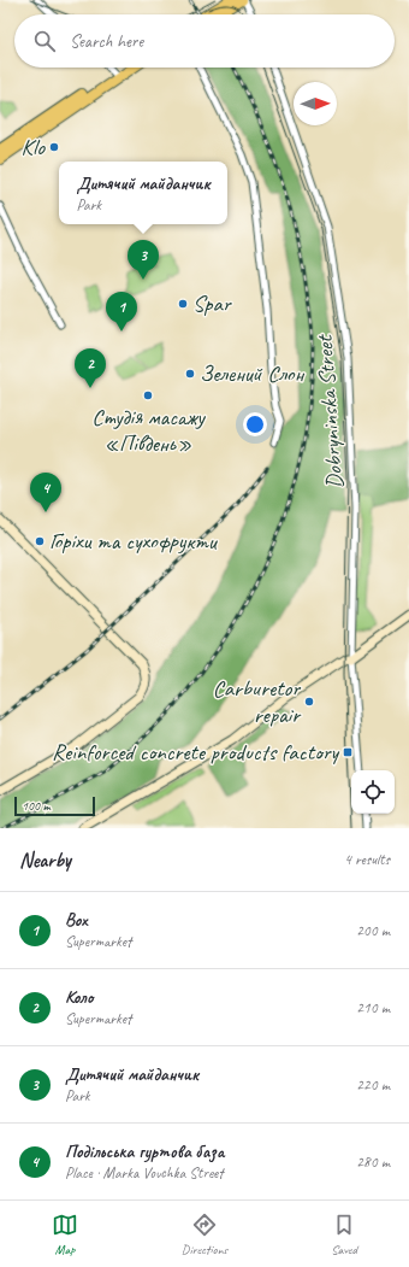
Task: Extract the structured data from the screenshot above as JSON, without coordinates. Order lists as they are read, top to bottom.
{
  "streets": {
    "street": ["Dobryninska Street"]
  },
  "places": {
    "other": [
      "Klo",
      "Spar",
      "Зелений Слон",
      "Студія масажу «Південь»",
      "Горіхи та сухофрукти",
      "Carburetor repair"
    ],
    "transit": ["Reinforced concrete products factory"]
  },
  "scale_bar": "100 m",
  "north": "right",
  "page": {
    "search": "Search here",
    "popup": ["Дитячий майданчик", "Park"],
    "pins": [
      "3",
      "1",
      "2",
      "4"
    ],
    "scale": "100 m",
    "heading": ["Nearby", "4 results"],
    "list": [
      {
        "mark": "1",
        "name": "Box",
        "note": "Supermarket",
        "value": "200 m"
      },
      {
        "mark": "2",
        "name": "Коло",
        "note": "Supermarket",
        "value": "210 m"
      },
      {
        "mark": "3",
        "name": "Дитячий майданчик",
        "note": "Park",
        "value": "220 m"
      },
      {
        "mark": "4",
        "name": "Подільська гуртова база",
        "note": "Place · Marka Vovchka Street",
        "value": "280 m"
      }
    ],
    "nav": ["Map", "Directions", "Saved"]
  }
}
